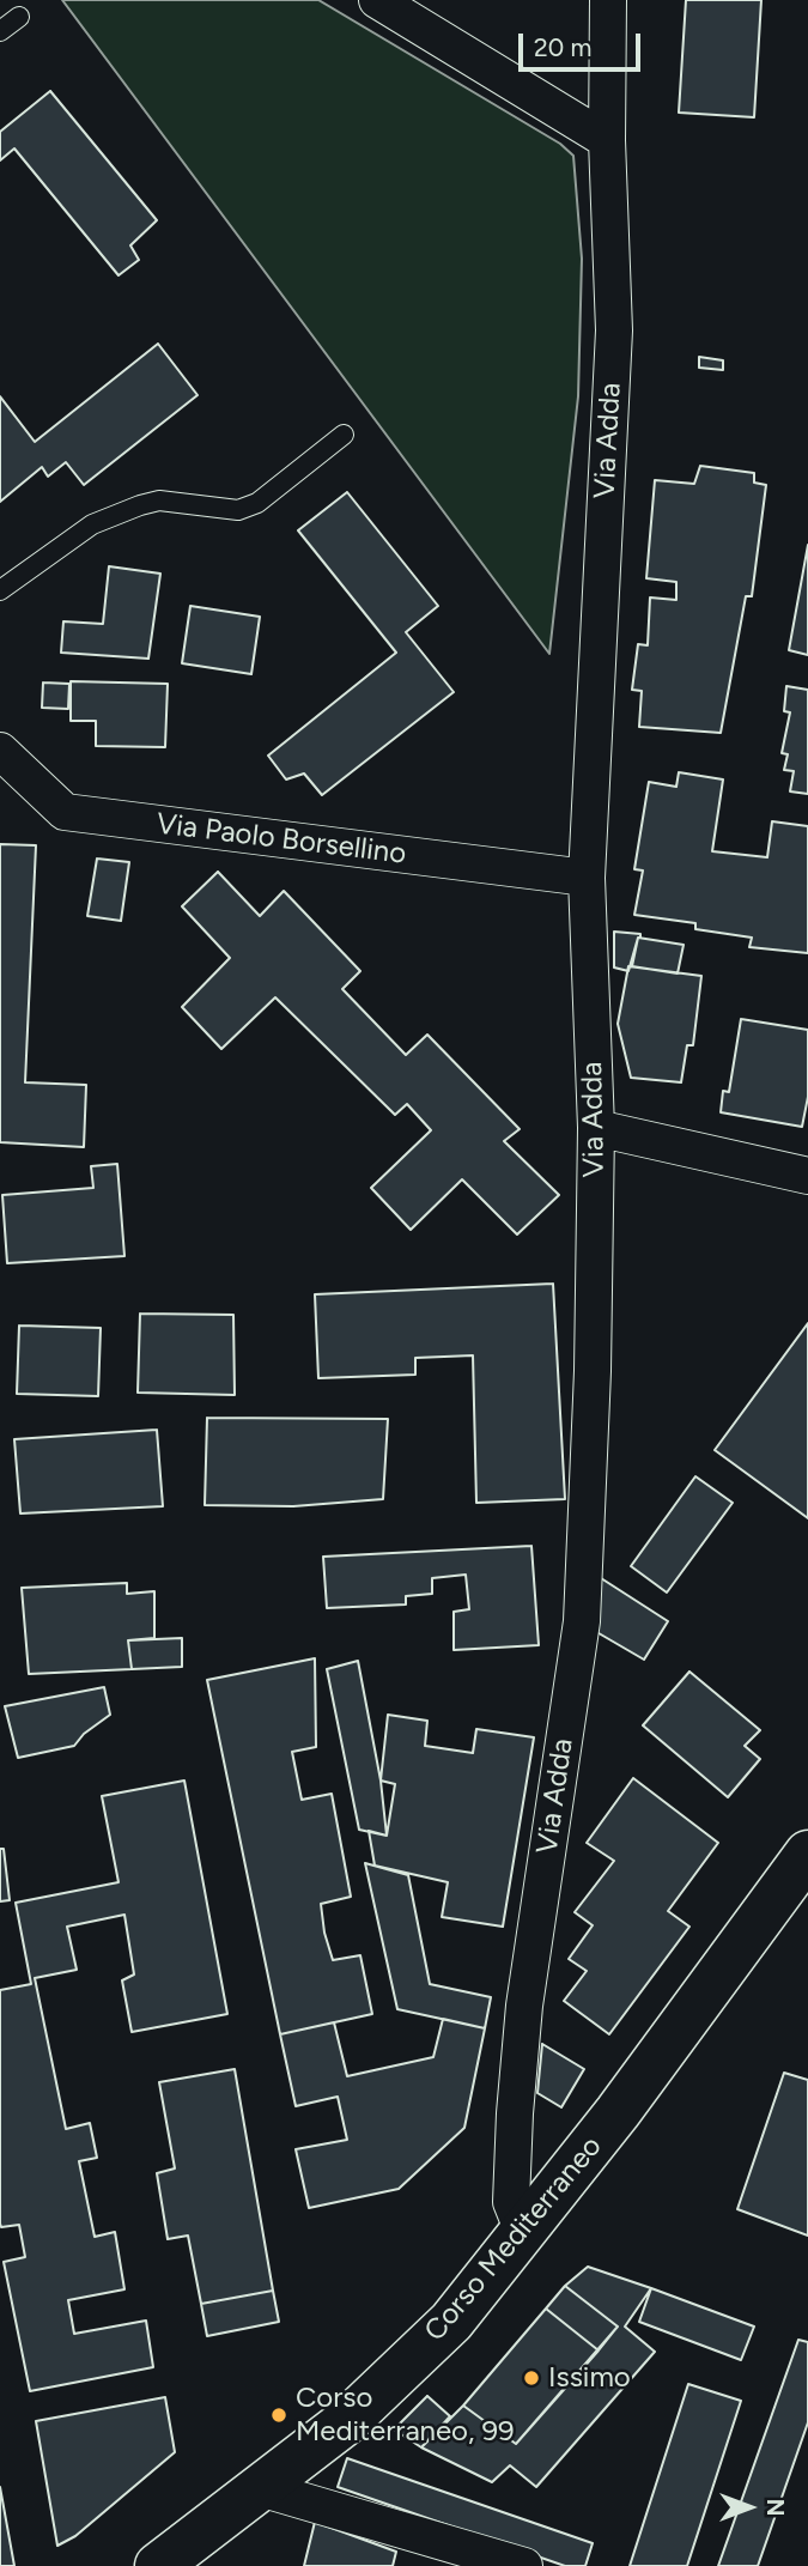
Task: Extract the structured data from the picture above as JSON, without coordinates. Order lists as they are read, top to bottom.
{
  "streets": {
    "main road": ["Corso Mediterraneo"],
    "street": ["Via Adda", "Via Paolo Borsellino"]
  },
  "crossings": [
    ["Via Adda", "Via Paolo Borsellino"],
    ["Via Adda", "Corso Mediterraneo"]
  ],
  "places": ["Issimo", "Corso Mediterraneo, 99"],
  "scale_bar": "20 m",
  "north": "right"
}
